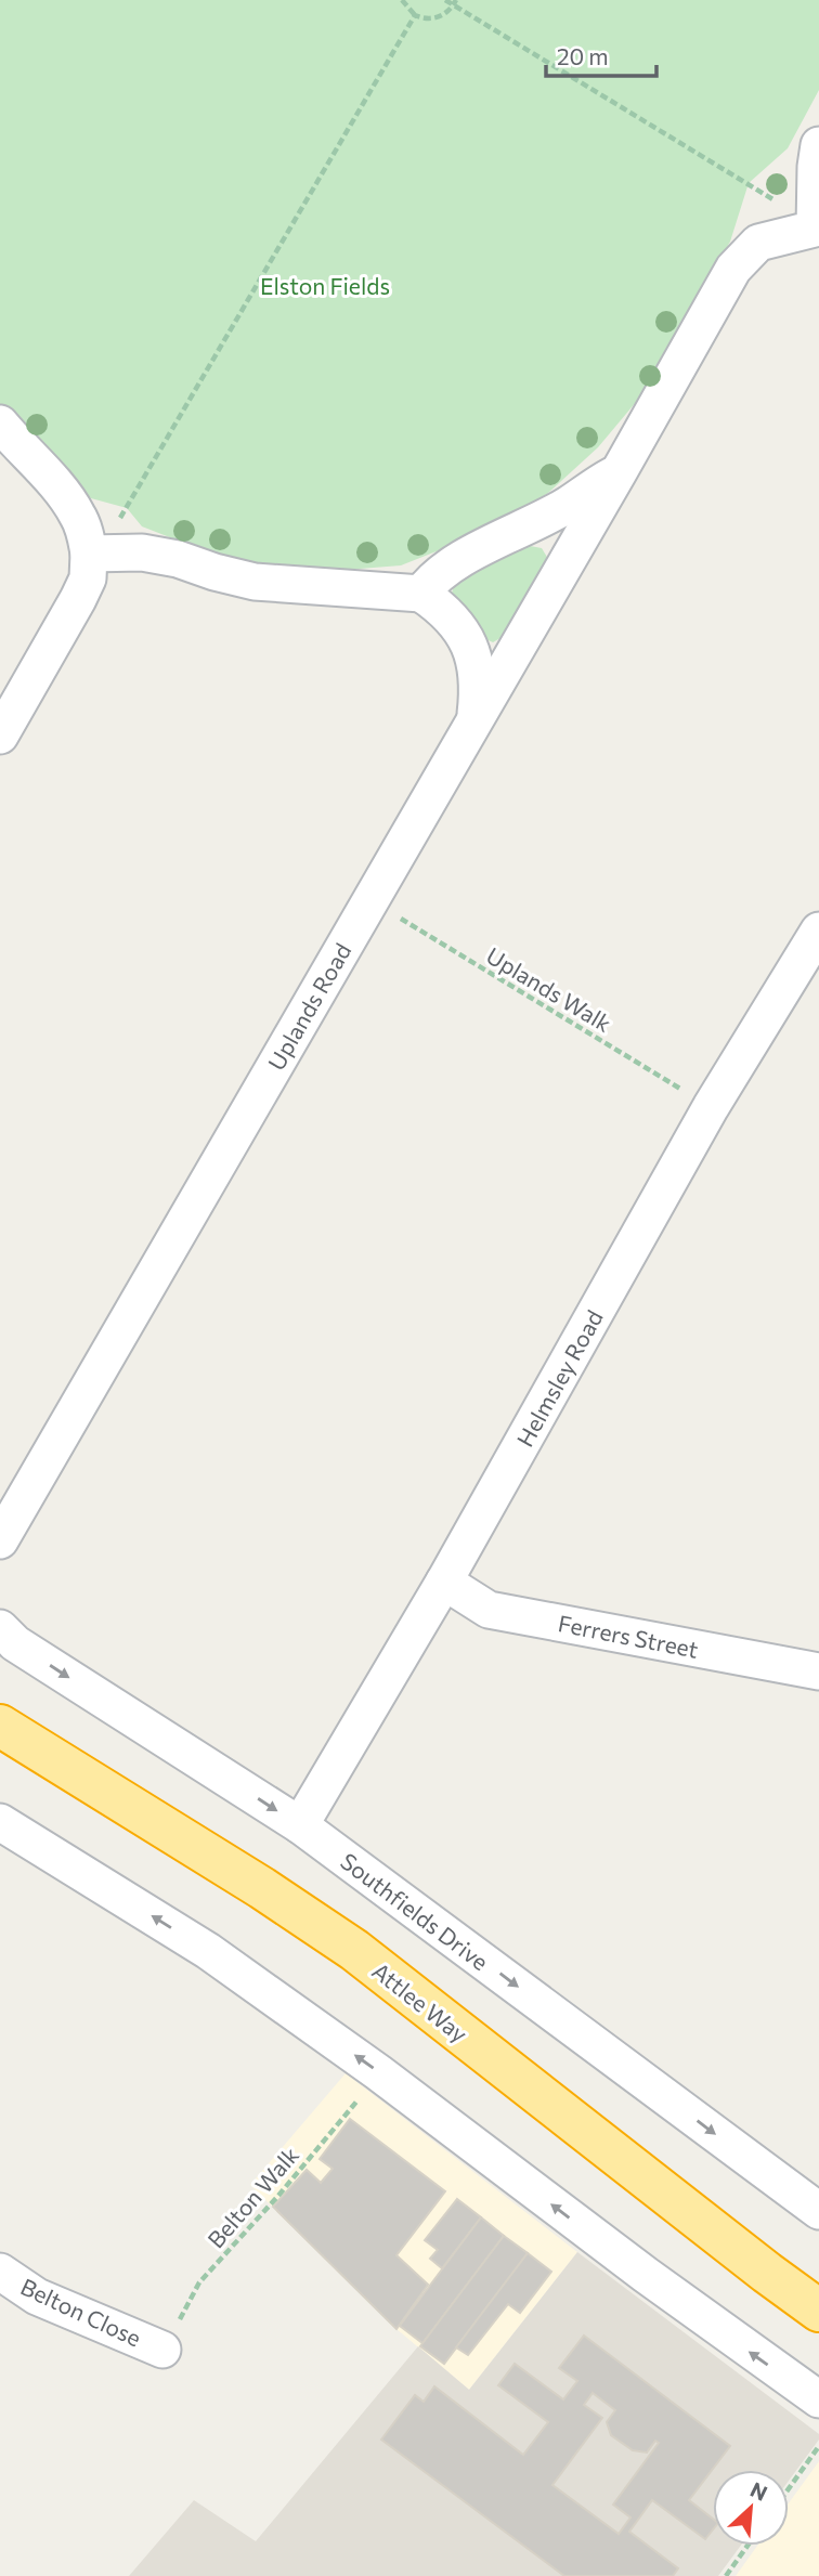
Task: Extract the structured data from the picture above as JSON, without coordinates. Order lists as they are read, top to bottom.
{
  "streets": {
    "highway": ["Attlee Way"],
    "street": [
      "Uplands Road",
      "Helmsley Road",
      "Ferrers Street",
      "Southfields Drive",
      "Belton Close"
    ],
    "path": ["Uplands Walk", "Belton Walk"]
  },
  "crossings": [
    ["Uplands Walk", "Uplands Road"],
    ["Uplands Walk", "Helmsley Road"],
    ["Helmsley Road", "Ferrers Street"],
    ["Helmsley Road", "Southfields Drive"],
    ["Belton Walk", "Belton Close"]
  ],
  "parks": ["Elston Fields"],
  "scale_bar": "20 m",
  "north": "top right"
}
